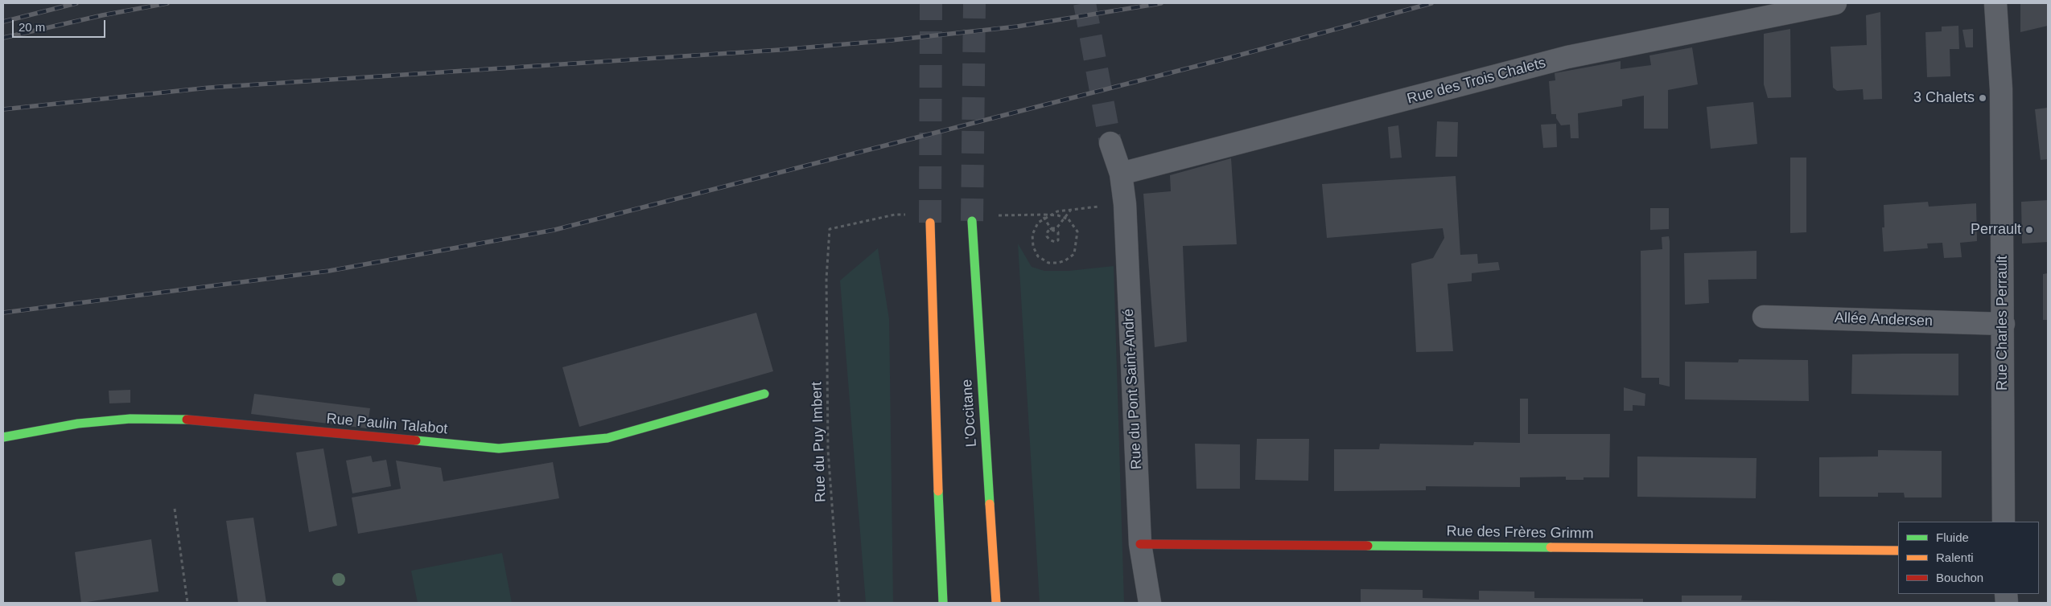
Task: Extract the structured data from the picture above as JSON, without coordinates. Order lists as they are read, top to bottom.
{
  "streets": {
    "main road": ["L'Occitane", "Rue Paulin Talabot", "Rue des Frères Grimm"],
    "street": [
      "Rue des Trois Chalets",
      "Allée Andersen",
      "Rue Charles Perrault",
      "Rue du Pont Saint-André"
    ],
    "path": ["Rue du Puy Imbert"]
  },
  "crossings": [
    ["Rue des Trois Chalets", "Rue du Pont Saint-André"],
    ["Allée Andersen", "Rue Charles Perrault"],
    ["Rue du Pont Saint-André", "Rue des Frères Grimm"]
  ],
  "places": ["3 Chalets", "Perrault"],
  "legend": ["Fluide", "Ralenti", "Bouchon"],
  "scale_bar": "20 m"
}
